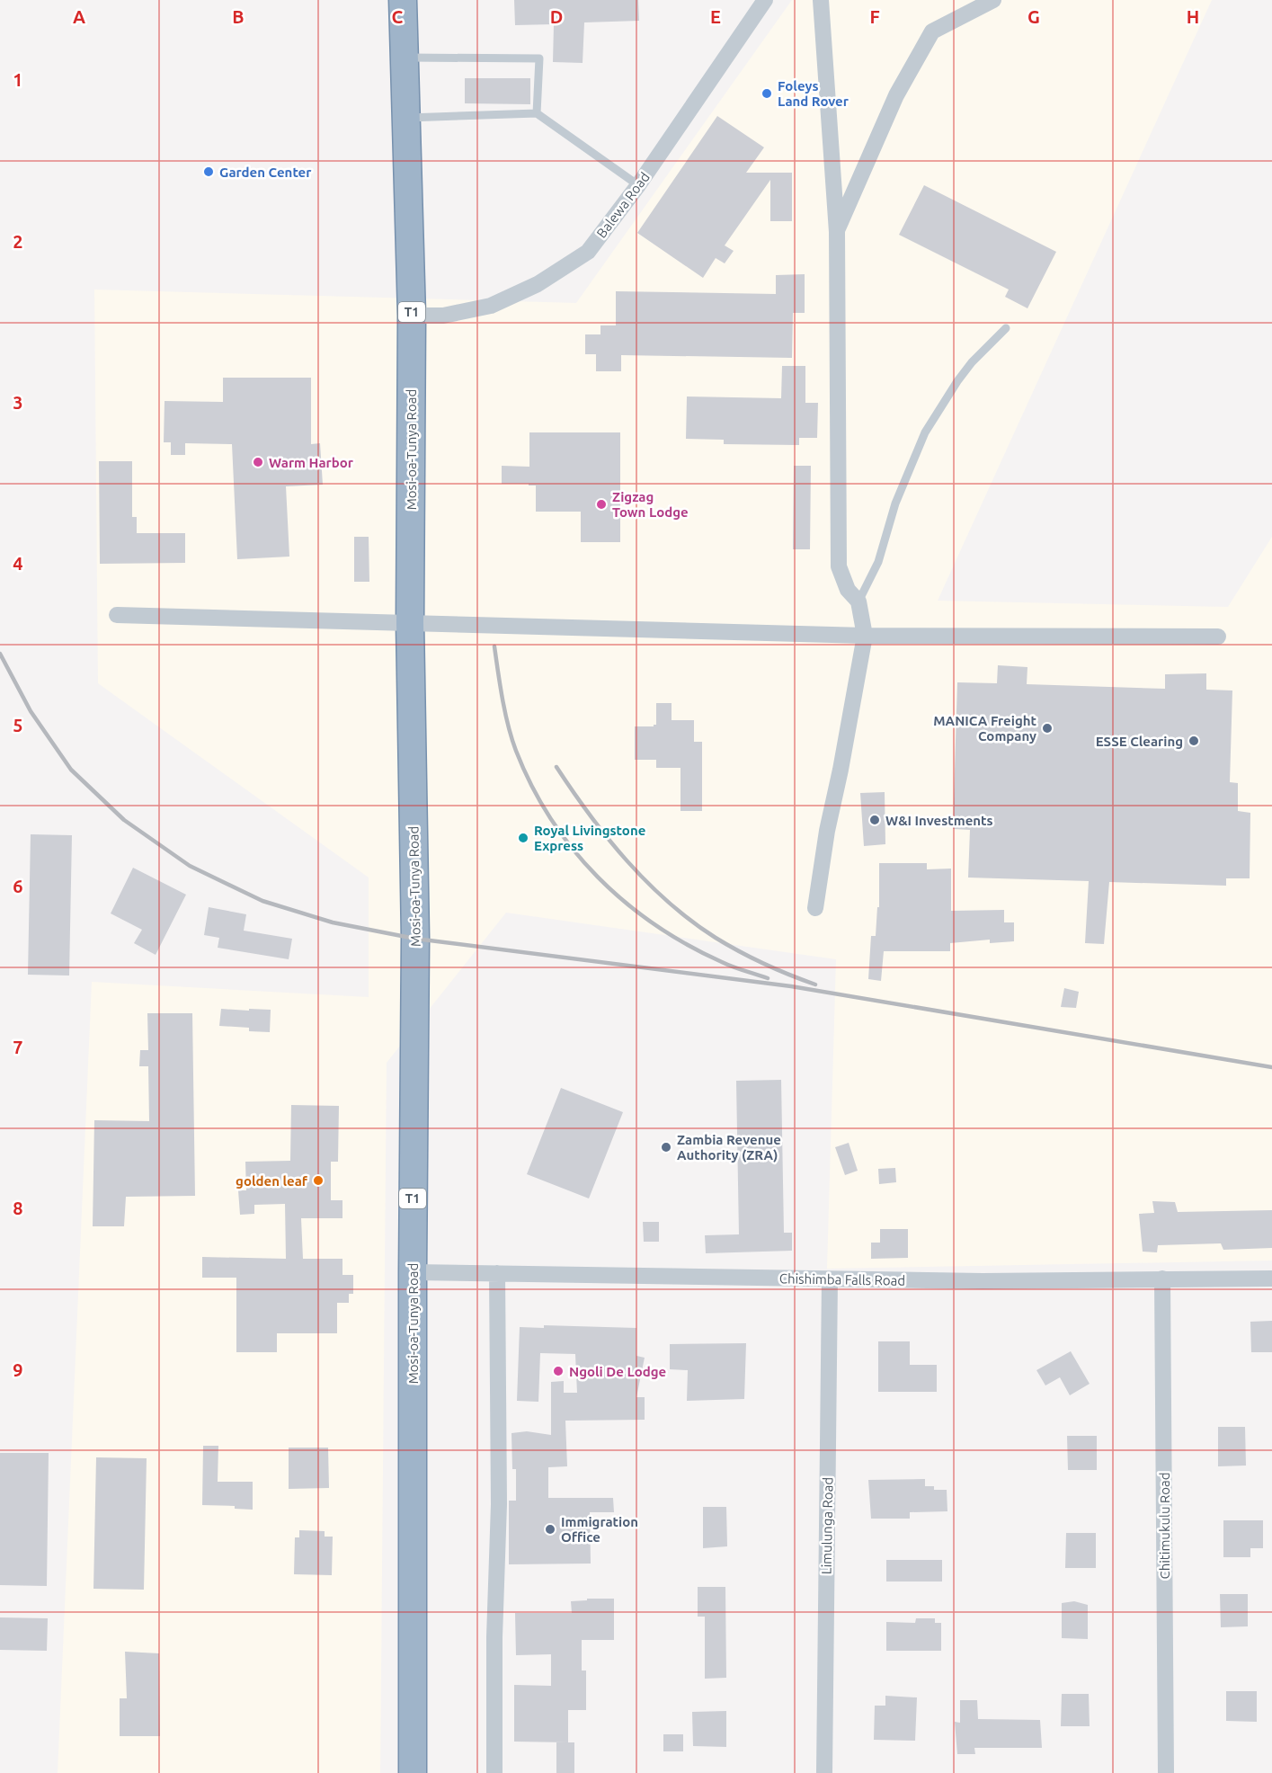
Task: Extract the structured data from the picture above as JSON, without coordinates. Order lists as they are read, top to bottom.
{
  "streets": {
    "highway": ["T1", "Mosi-oa-Tunya Road"],
    "street": [
      "Balewa Road",
      "Chishimba Falls Road",
      "Limulunga Road",
      "Chitimukulu Road"
    ]
  },
  "crossings": [
    ["Balewa Road", "Mosi-oa-Tunya Road"],
    ["Mosi-oa-Tunya Road", "Chishimba Falls Road"],
    ["Chishimba Falls Road", "Limulunga Road"],
    ["Chishimba Falls Road", "Chitimukulu Road"]
  ],
  "places": [
    "Foleys Land Rover",
    "Garden Center",
    "Warm Harbor",
    "Zigzag Town Lodge",
    "MANICA Freight Company",
    "ESSE Clearing",
    "W&I Investments",
    "Royal Livingstone Express",
    "Zambia Revenue Authority (ZRA)",
    "golden leaf",
    "Ngoli De Lodge",
    "Immigration Office"
  ],
  "grid": {
    "columns": [
      "A",
      "B",
      "C",
      "D",
      "E",
      "F",
      "G",
      "H"
    ],
    "rows": [
      "1",
      "2",
      "3",
      "4",
      "5",
      "6",
      "7",
      "8",
      "9"
    ]
  }
}
